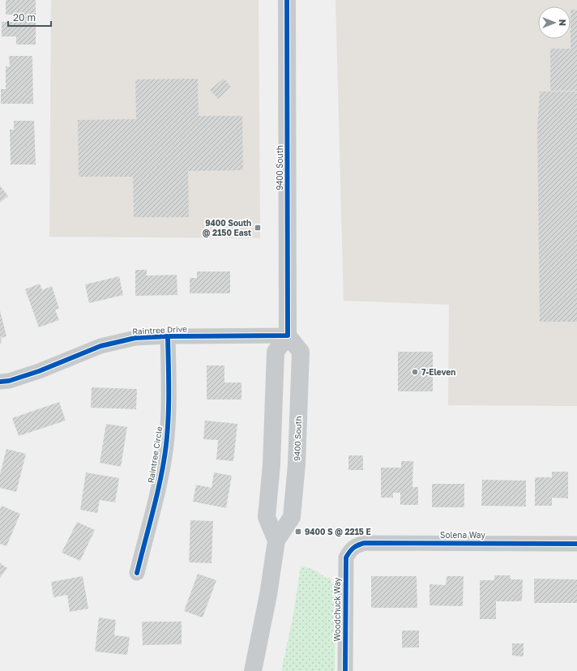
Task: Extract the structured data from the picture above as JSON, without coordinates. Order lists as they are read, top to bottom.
{
  "streets": {
    "main road": ["9400 South"],
    "street": [
      "Raintree Drive",
      "Raintree Circle",
      "Solena Way",
      "Woodchuck Way"
    ]
  },
  "crossings": [
    ["9400 South", "Raintree Drive"],
    ["Raintree Drive", "Raintree Circle"],
    ["Solena Way", "Woodchuck Way"]
  ],
  "places": {
    "transit": ["9400 South @ 2150 East", "9400 S @ 2215 E"],
    "other": ["7-Eleven"]
  },
  "scale_bar": "20 m",
  "north": "right"
}
